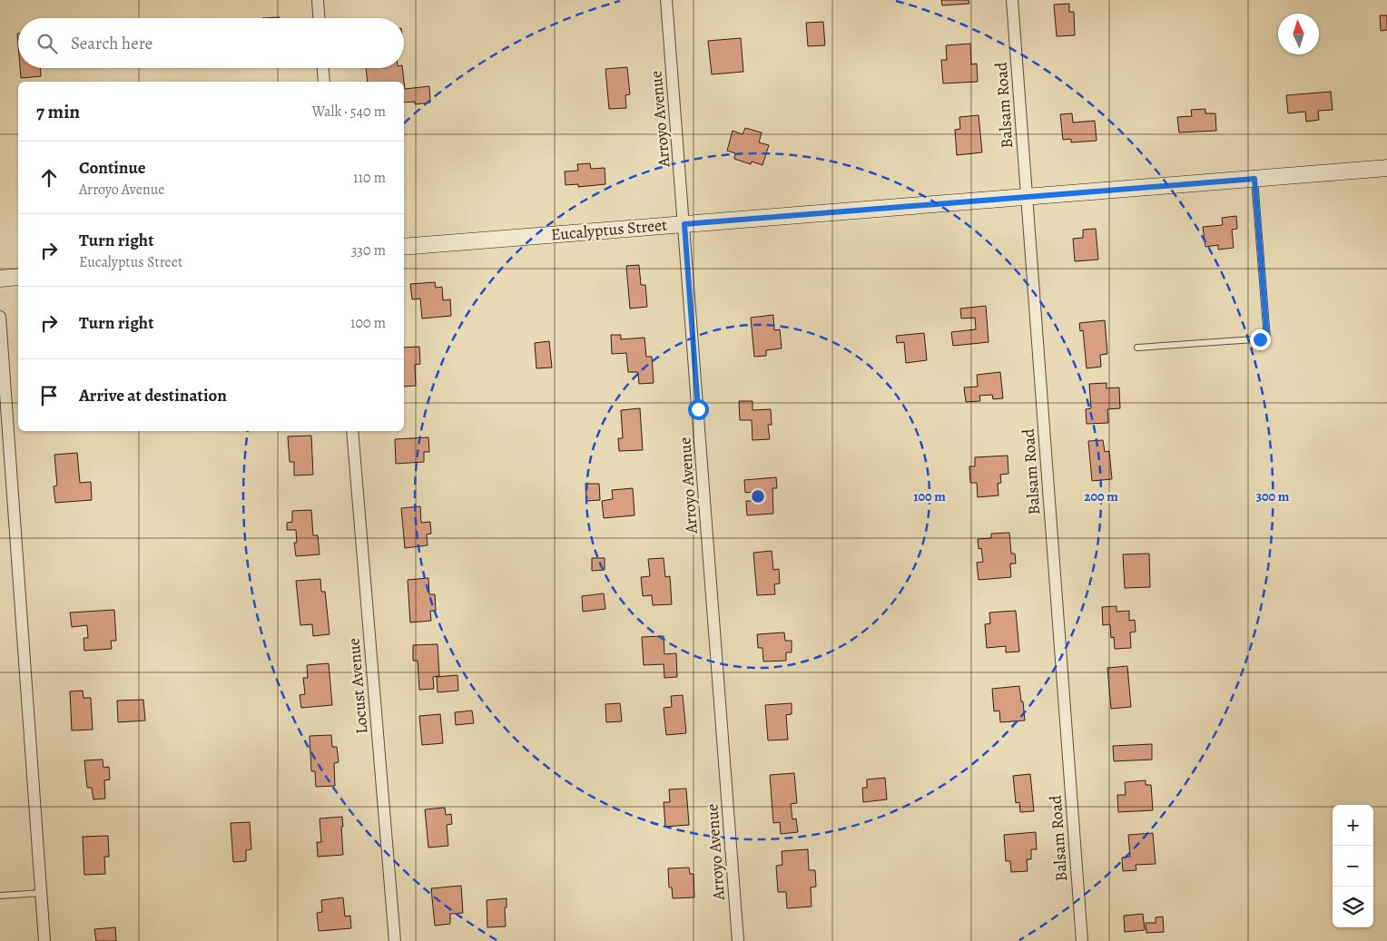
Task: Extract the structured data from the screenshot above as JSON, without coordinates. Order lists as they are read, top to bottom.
{
  "streets": {
    "main road": ["Eucalyptus Street"],
    "street": ["Balsam Road", "Arroyo Avenue", "Locust Avenue"]
  },
  "crossings": [
    ["Balsam Road", "Eucalyptus Street"],
    ["Arroyo Avenue", "Eucalyptus Street"]
  ],
  "north": "top",
  "page": {
    "search": "Search here",
    "heading": ["7 min", "Walk · 540 m"],
    "list": [
      ["Continue", "Arroyo Avenue", "110 m"],
      ["Turn right", "Eucalyptus Street", "330 m"],
      ["Turn right", "100 m"],
      "Arrive at destination"
    ],
    "map_buttons": ["+", "−"]
  },
  "rings": ["100 m", "200 m", "300 m"]
}
